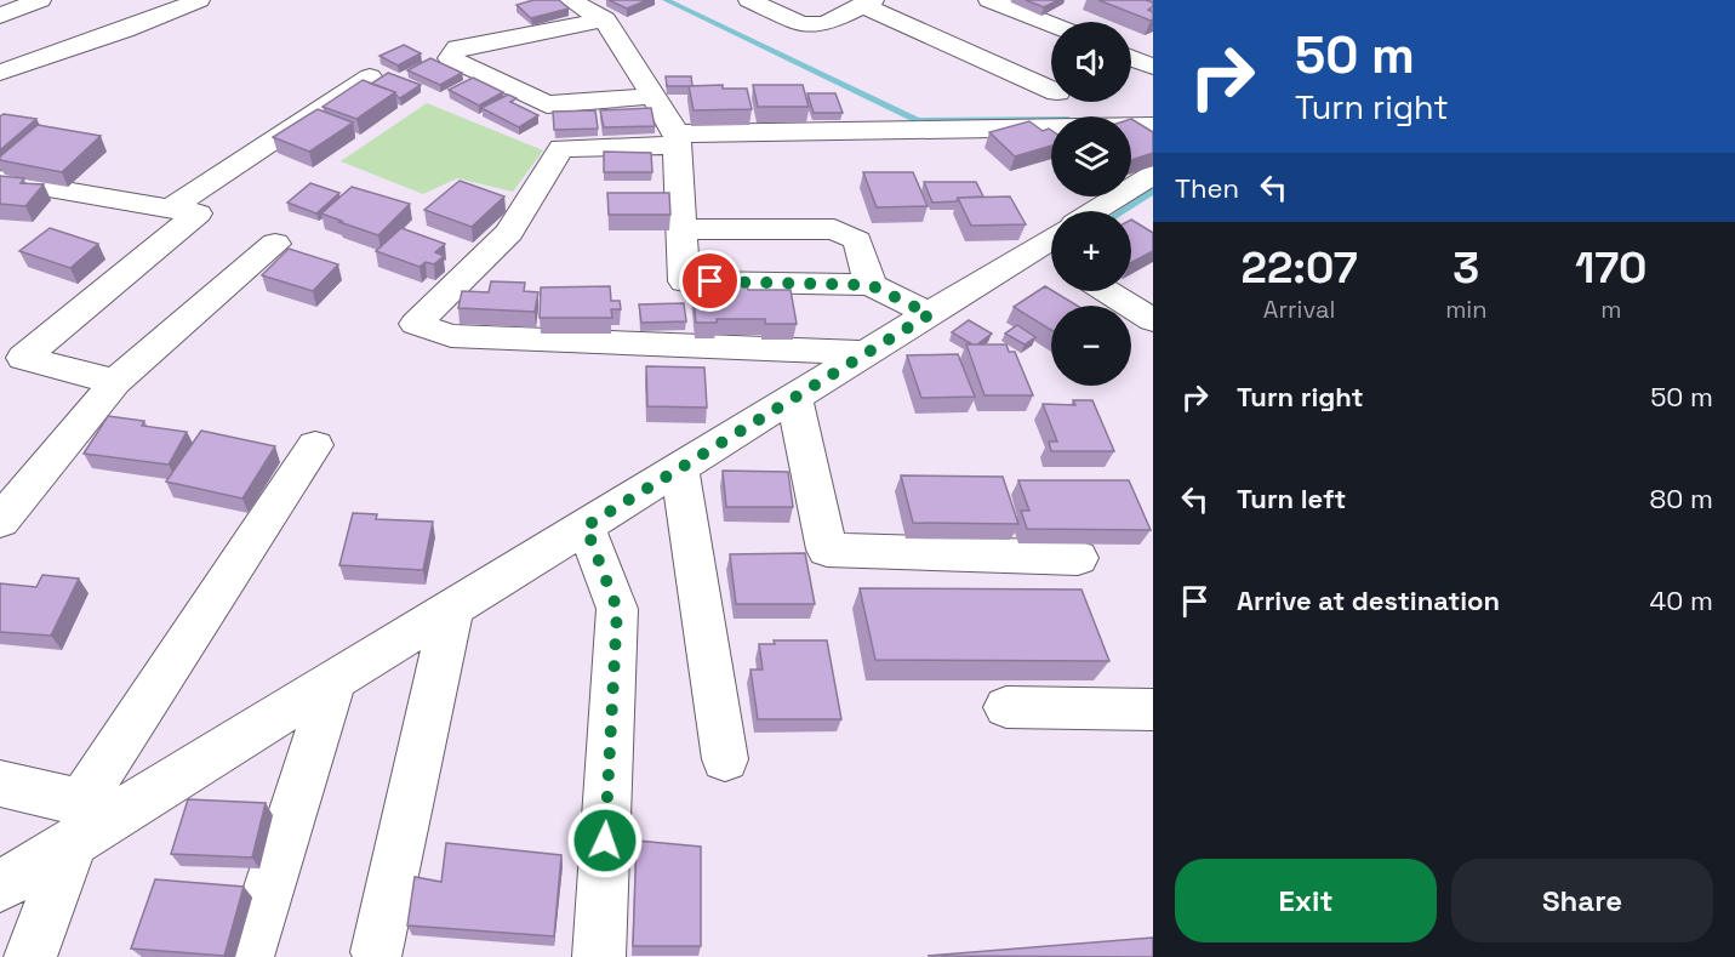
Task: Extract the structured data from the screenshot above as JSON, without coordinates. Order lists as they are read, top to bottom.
{
  "page": {
    "turn": ["50 m", "Turn right"],
    "map_buttons": ["+", "−"],
    "then": "Then",
    "eta": [
      "22:07",
      "Arrival",
      "3",
      "min",
      "170",
      "m"
    ],
    "list": [
      {
        "name": "Turn right",
        "value": "50 m"
      },
      {
        "name": "Turn left",
        "value": "80 m"
      },
      {
        "name": "Arrive at destination",
        "value": "40 m"
      }
    ],
    "buttons": ["Exit", "Share"]
  }
}
